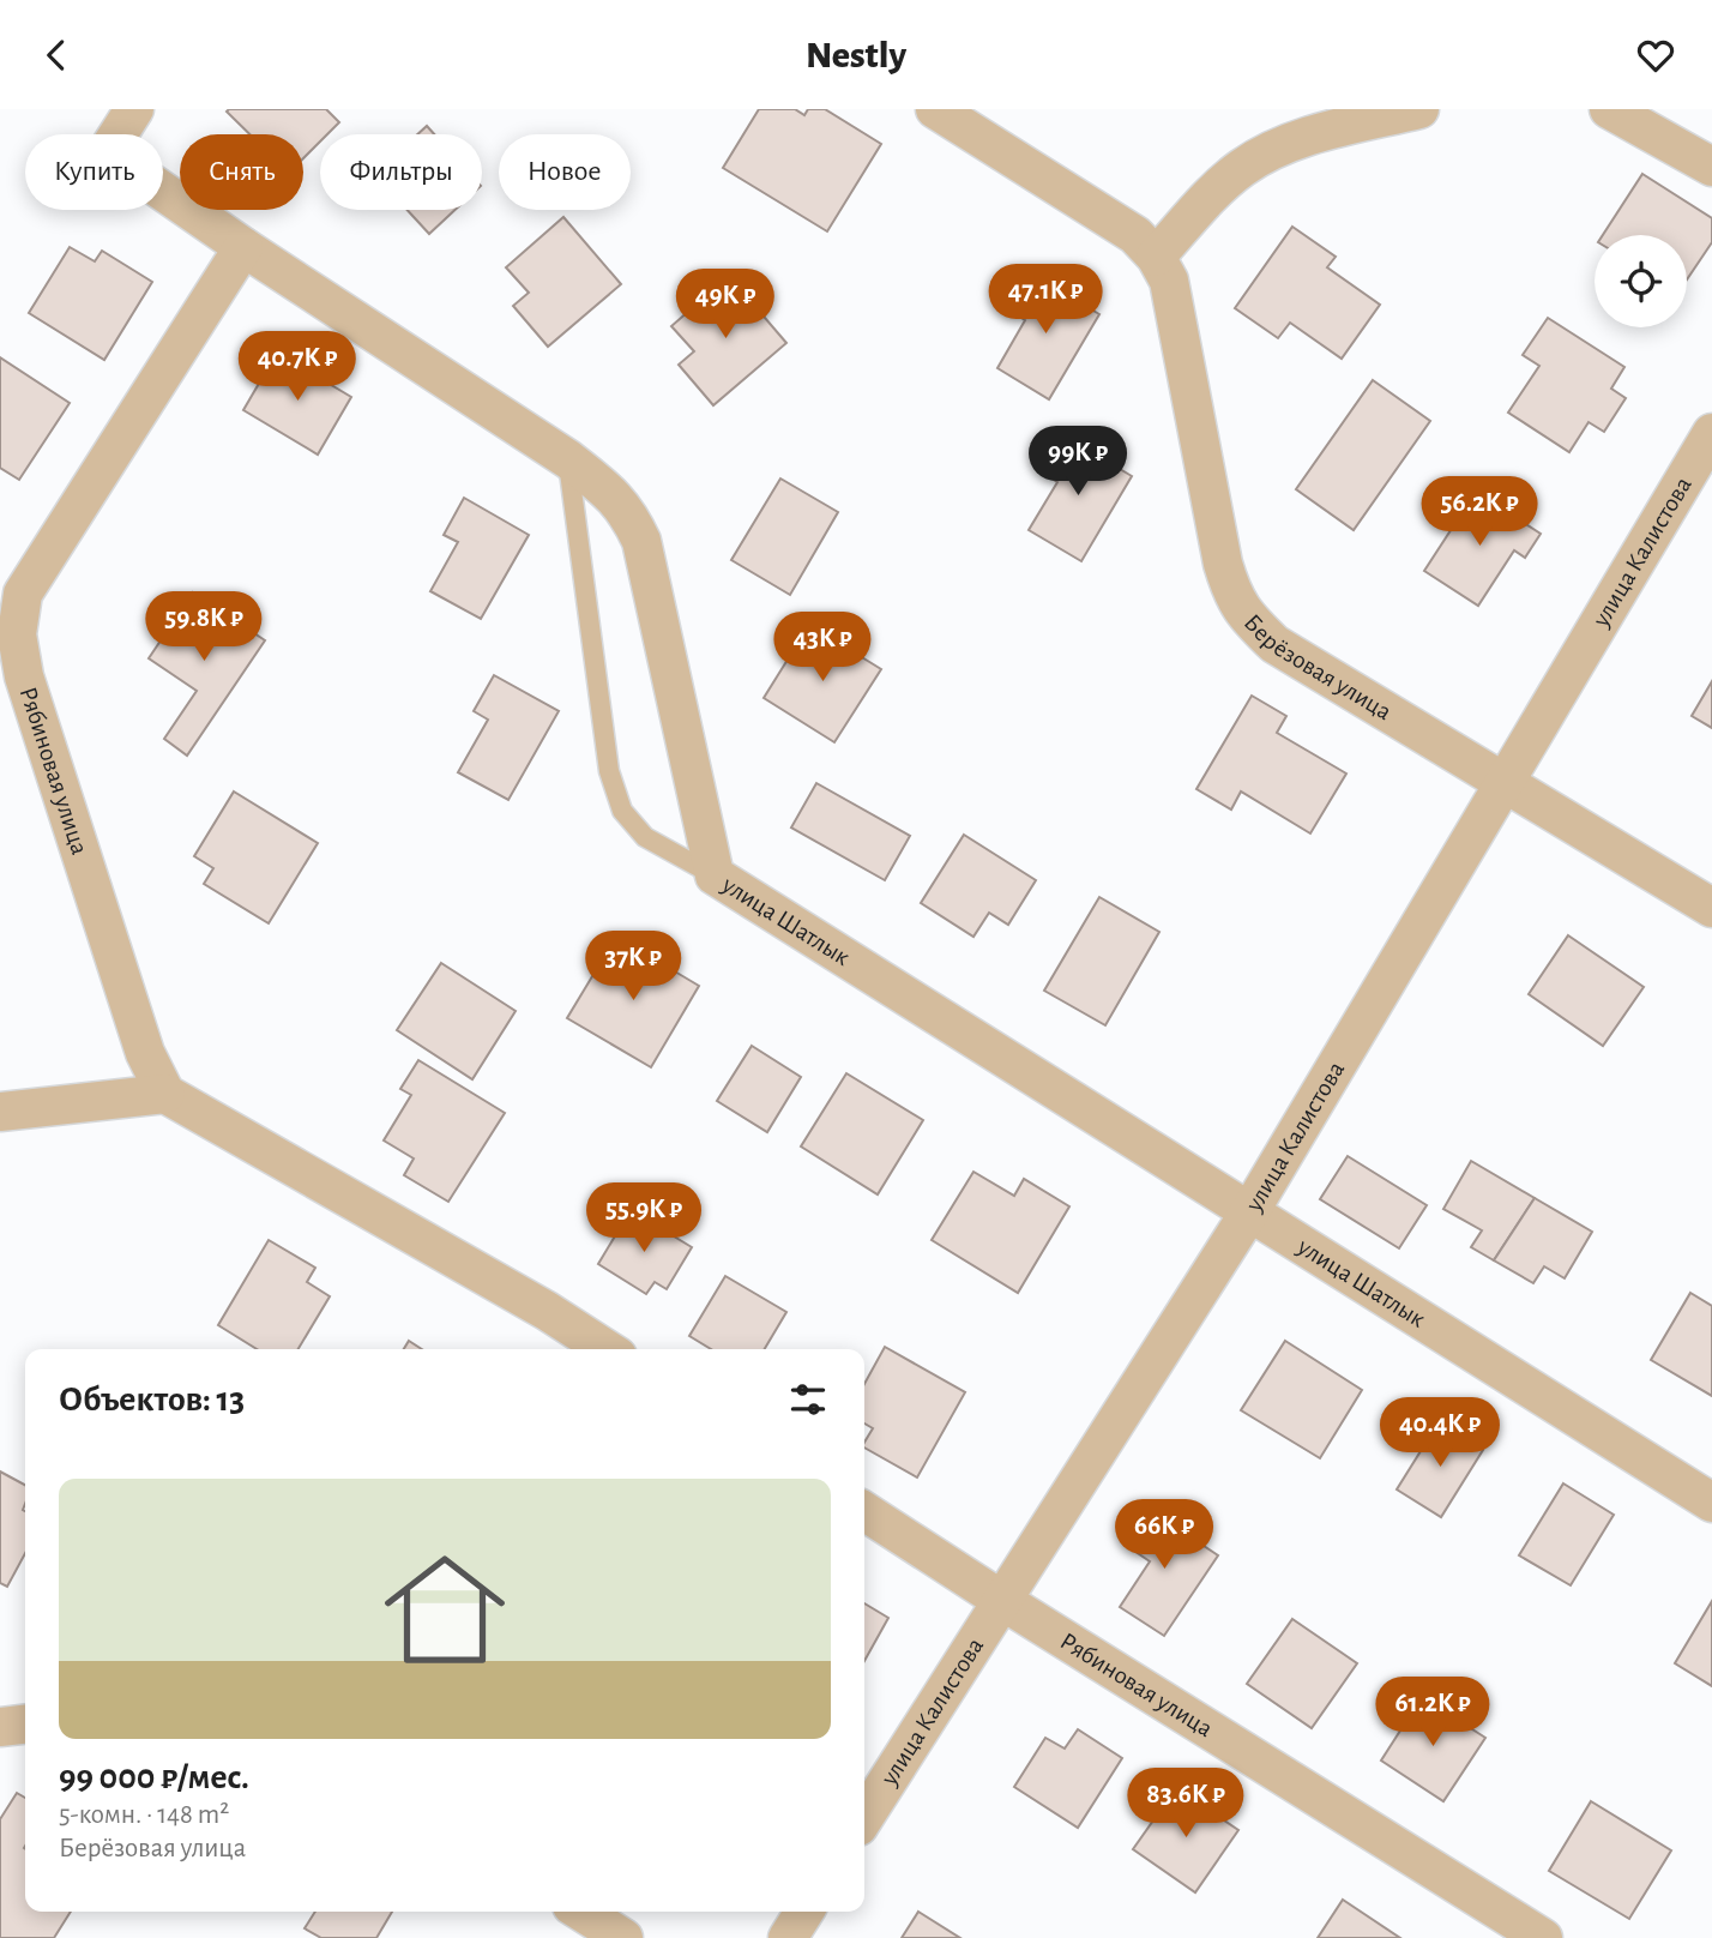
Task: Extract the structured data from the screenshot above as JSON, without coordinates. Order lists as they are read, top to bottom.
{
  "streets": {
    "street": [
      "улица Калистова",
      "Берёзовая улица",
      "Рябиновая улица",
      "улица Шатлык"
    ]
  },
  "crossings": [
    ["улица Калистова", "Берёзовая улица"],
    ["улица Калистова", "Рябиновая улица"],
    ["улица Калистова", "улица Шатлык"],
    ["Рябиновая улица", "улица Шатлык"]
  ],
  "page": {
    "header": "Nestly",
    "chip": [
      "Купить",
      "Снять",
      "Фильтры",
      "Новое"
    ],
    "price": [
      "47.1K ₽",
      "49K ₽",
      "40.7K ₽",
      "99K ₽",
      "56.2K ₽",
      "59.8K ₽",
      "43K ₽",
      "37K ₽",
      "55.9K ₽",
      "40.4K ₽",
      "66K ₽",
      "61.2K ₽",
      "83.6K ₽"
    ],
    "heading": "Объектов: 13",
    "list": [
      {
        "name": "99 000 ₽/мес.",
        "note": "5-комн. · 148 m² · Берёзовая улица"
      }
    ]
  }
}
